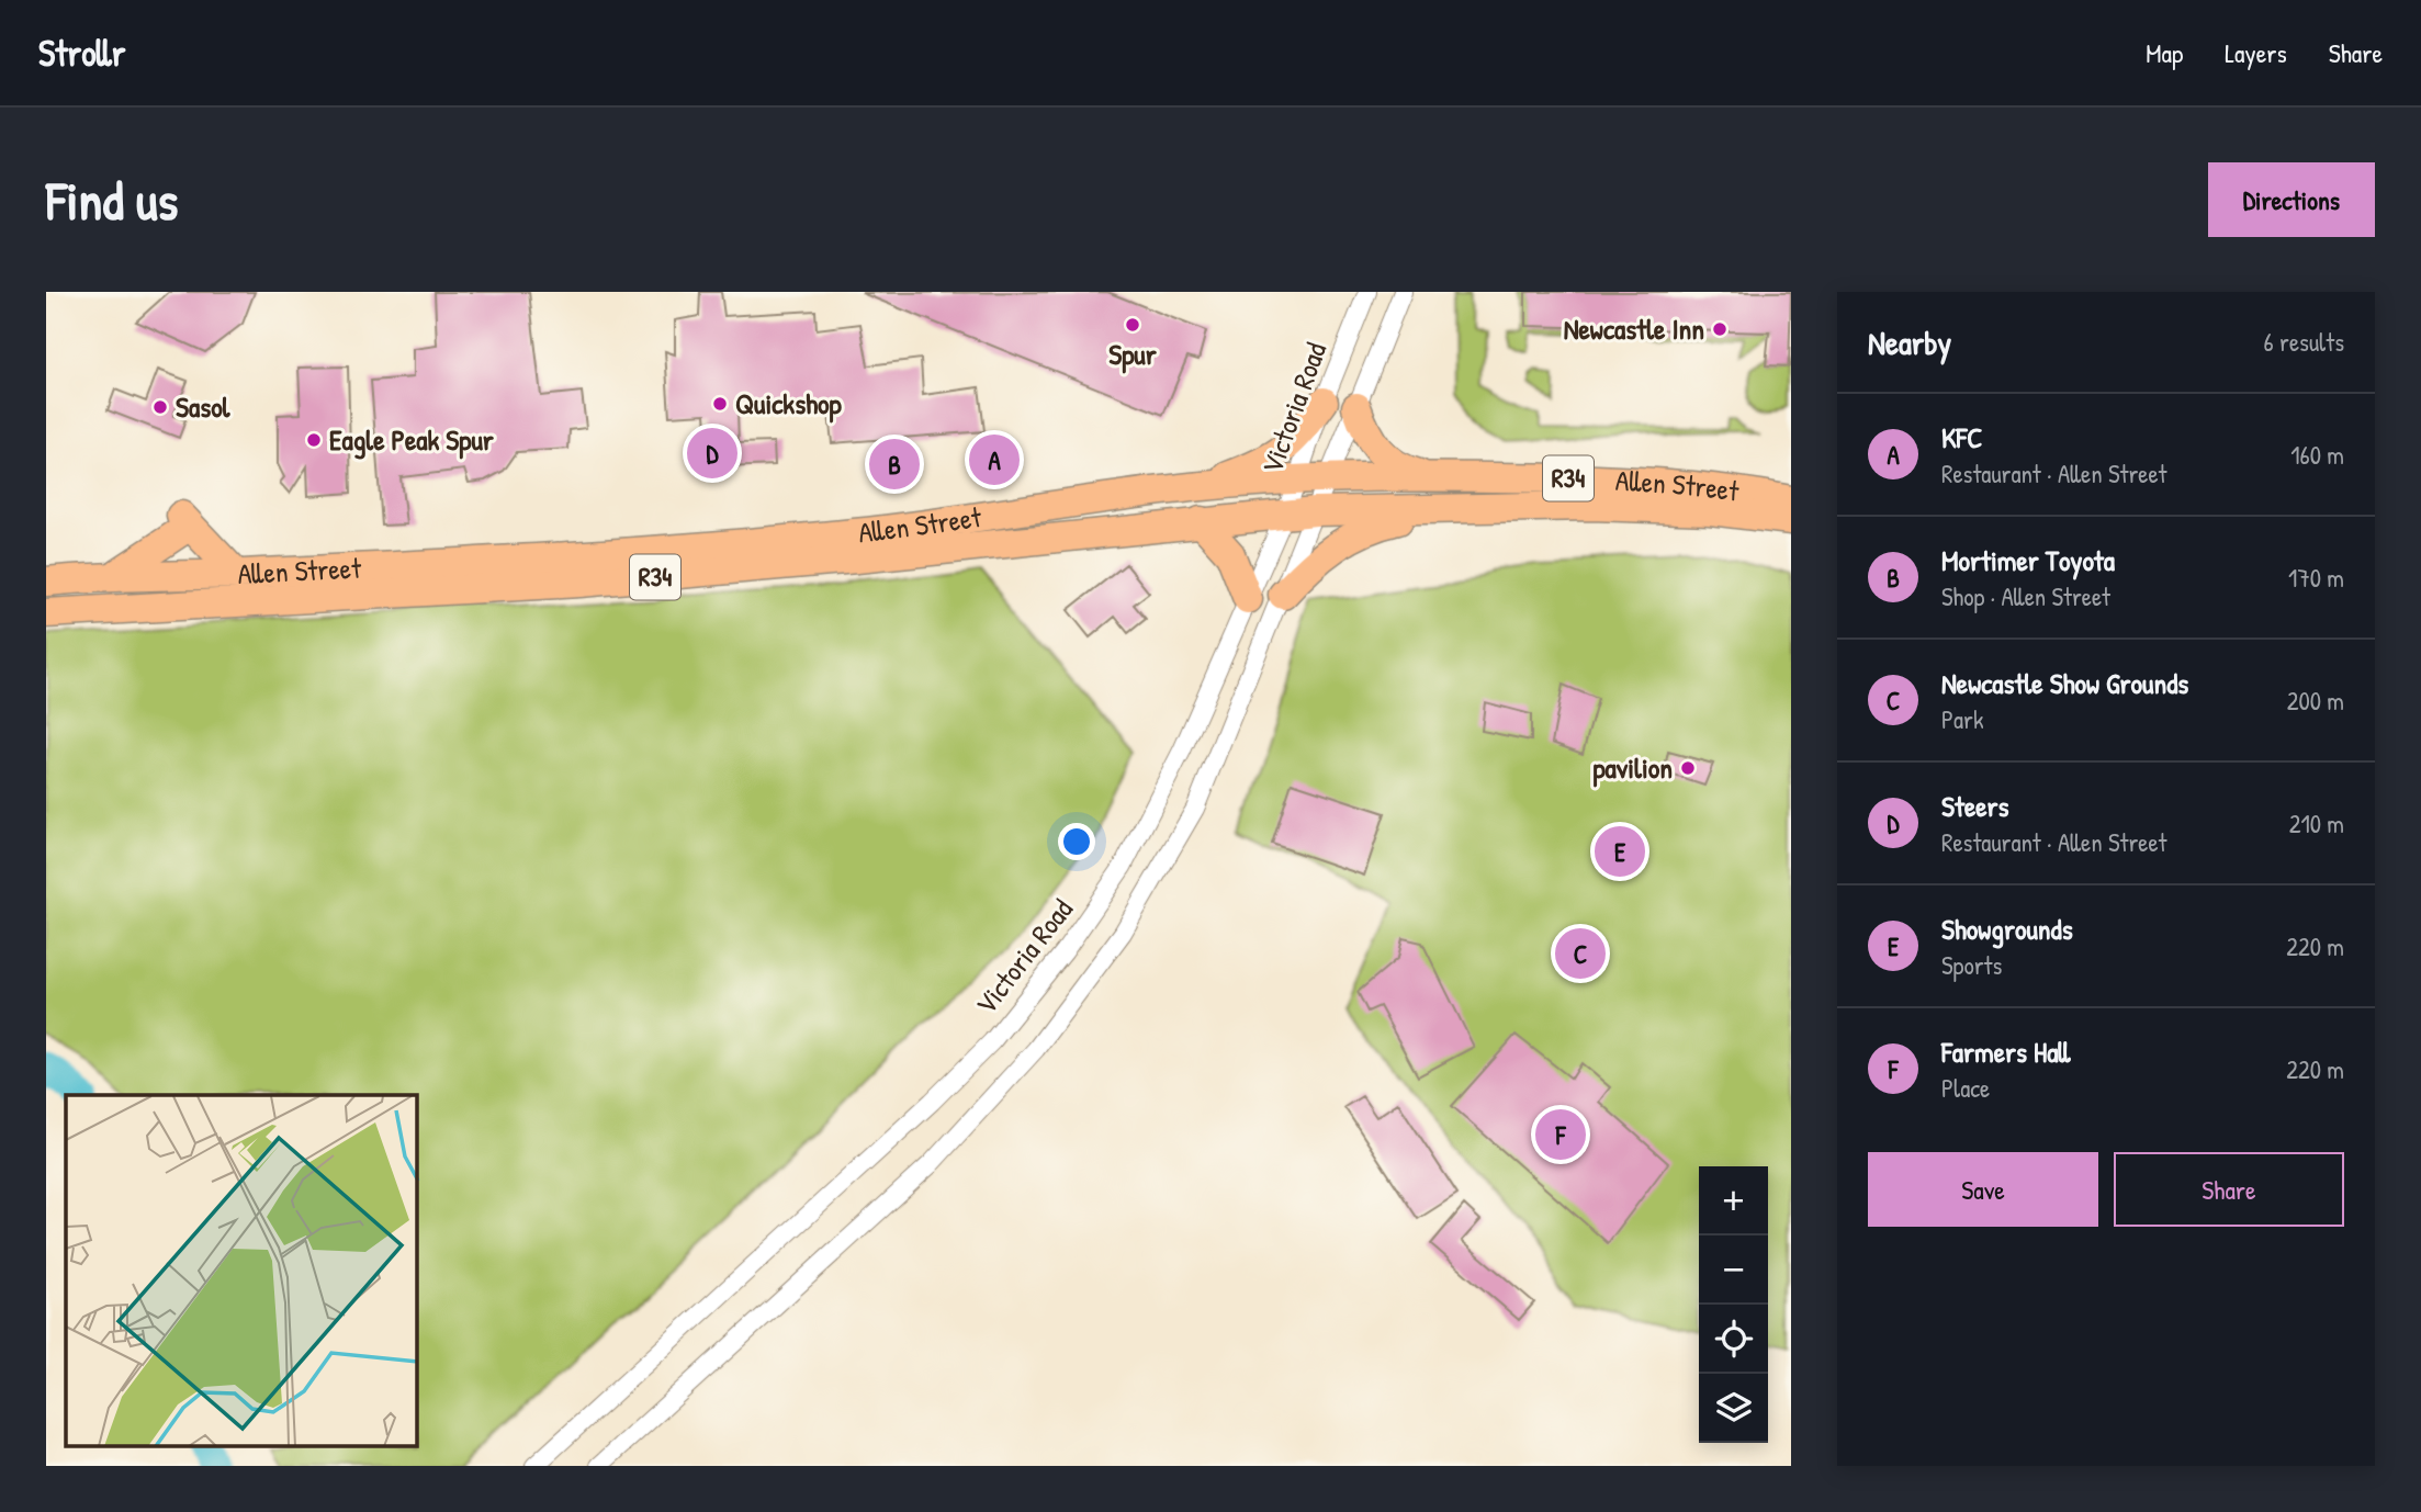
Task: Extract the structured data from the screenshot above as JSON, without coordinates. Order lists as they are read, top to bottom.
{
  "streets": {
    "main road": ["R34", "Allen Street"],
    "street": ["Victoria Road"]
  },
  "crossings": [
    ["Victoria Road", "Allen Street"]
  ],
  "places": [
    "Spur",
    "Newcastle Inn",
    "Quickshop",
    "Sasol",
    "Eagle Peak Spur",
    "pavilion"
  ],
  "page": {
    "header": "Strollr",
    "nav": ["Map", "Layers", "Share"],
    "buttons": [
      "Directions",
      ["Save", "Share"]
    ],
    "title": "Find us",
    "heading": ["Nearby", "6 results"],
    "list": [
      {
        "mark": "A",
        "name": "KFC",
        "note": "Restaurant · Allen Street",
        "value": "160 m"
      },
      {
        "mark": "B",
        "name": "Mortimer Toyota",
        "note": "Shop · Allen Street",
        "value": "170 m"
      },
      {
        "mark": "C",
        "name": "Newcastle Show Grounds",
        "note": "Park",
        "value": "200 m"
      },
      {
        "mark": "D",
        "name": "Steers",
        "note": "Restaurant · Allen Street",
        "value": "210 m"
      },
      {
        "mark": "E",
        "name": "Showgrounds",
        "note": "Sports",
        "value": "220 m"
      },
      {
        "mark": "F",
        "name": "Farmers Hall",
        "note": "Place",
        "value": "220 m"
      }
    ],
    "pins": [
      "D",
      "A",
      "B",
      "E",
      "C",
      "F"
    ],
    "map_buttons": ["+", "−"]
  }
}
